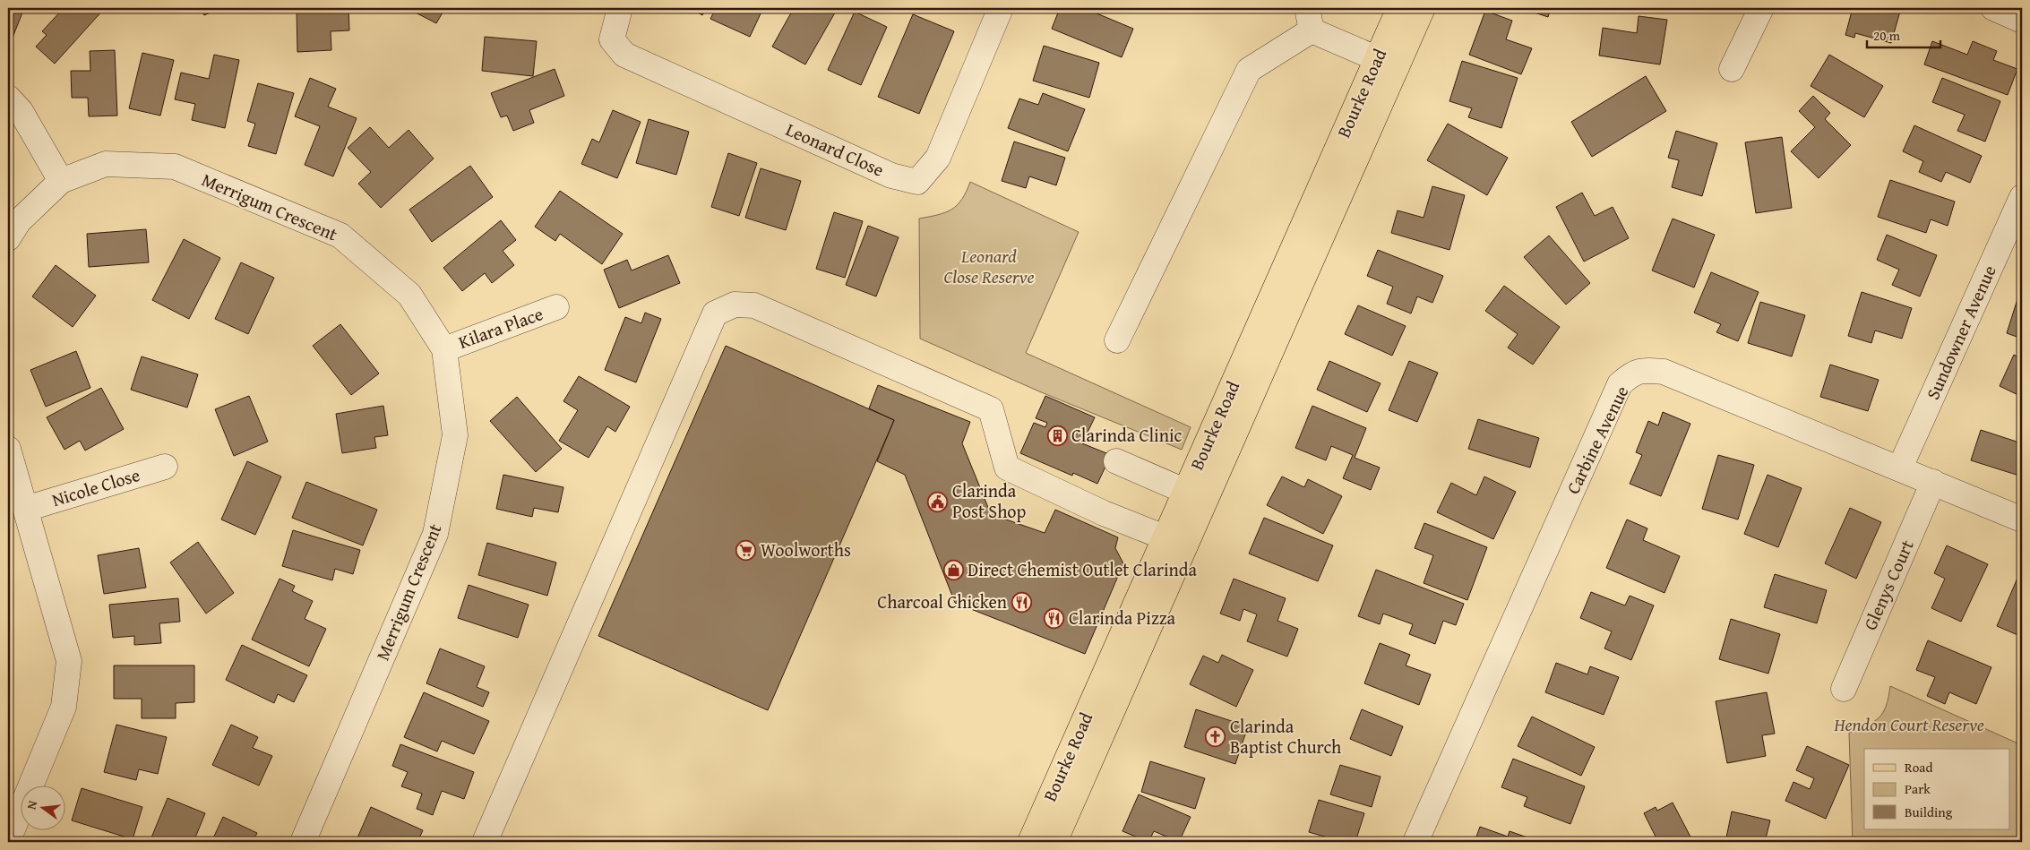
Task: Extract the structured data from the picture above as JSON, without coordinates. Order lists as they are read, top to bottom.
{
  "streets": {
    "main road": ["Bourke Road"],
    "street": [
      "Leonard Close",
      "Merrigum Crescent",
      "Kilara Place",
      "Sundowner Avenue",
      "Carbine Avenue",
      "Nicole Close",
      "Glenys Court"
    ]
  },
  "crossings": [
    ["Merrigum Crescent", "Kilara Place"],
    ["Sundowner Avenue", "Carbine Avenue"],
    ["Carbine Avenue", "Glenys Court"]
  ],
  "parks": ["Leonard Close Reserve", "Hendon Court Reserve"],
  "places": {
    "building": ["Clarinda Clinic"],
    "public building": ["Clarinda Post Shop"],
    "supermarket": ["Woolworths"],
    "shop": ["Direct Chemist Outlet Clarinda"],
    "restaurant": ["Charcoal Chicken", "Clarinda Pizza"],
    "church": ["Clarinda Baptist Church"]
  },
  "legend": ["Road", "Park", "Building"],
  "scale_bar": "20 m",
  "north": "left"
}
